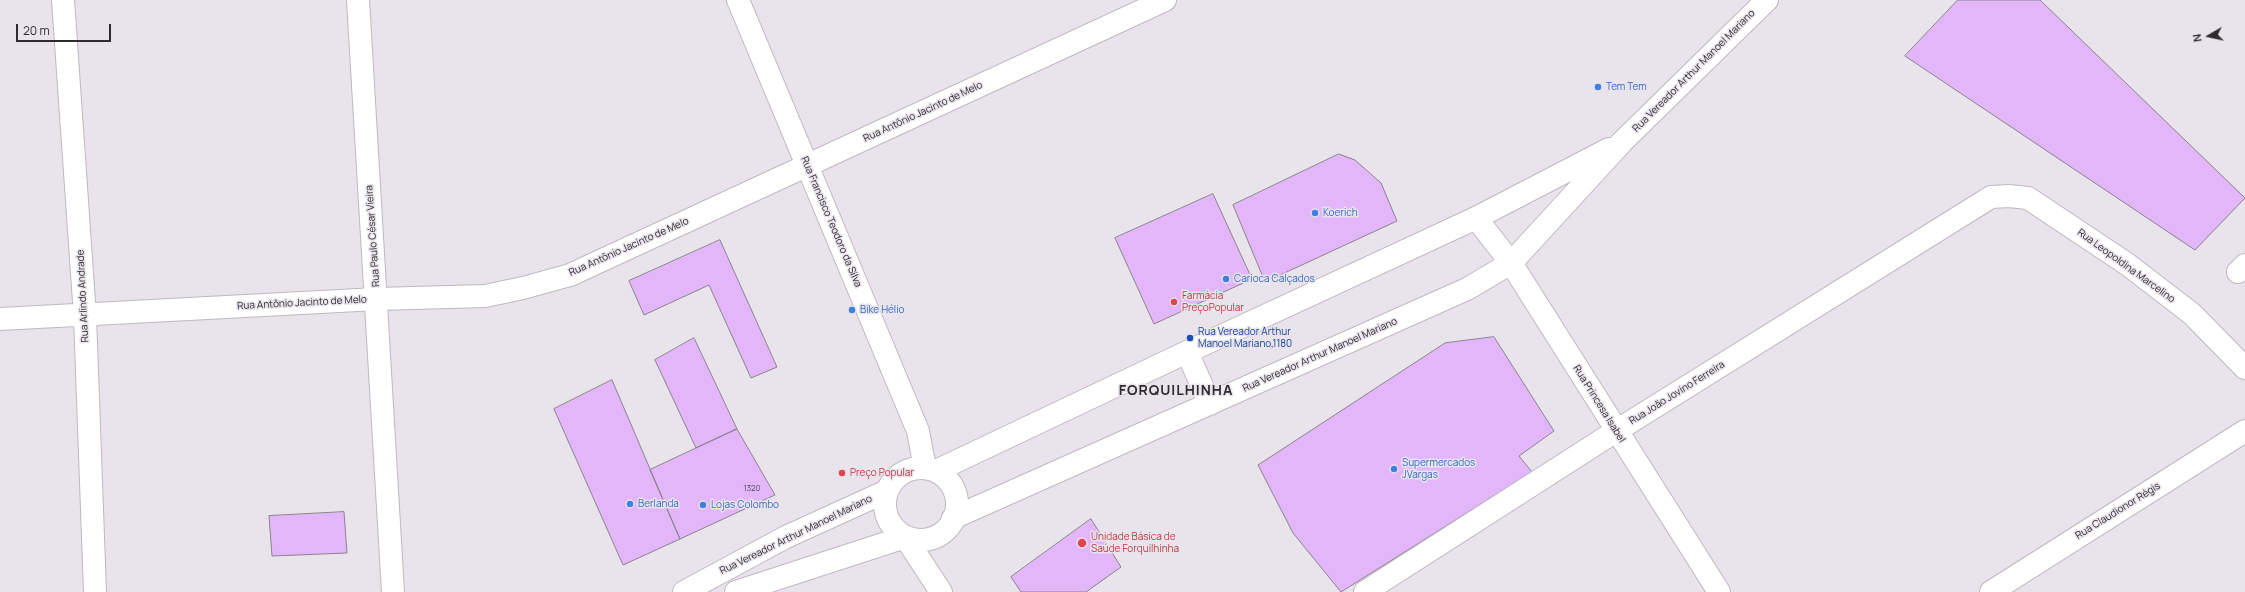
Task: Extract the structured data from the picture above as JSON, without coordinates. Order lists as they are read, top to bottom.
{
  "streets": {
    "street": [
      "Rua Vereador Arthur Manoel Mariano",
      "Rua Antônio Jacinto de Melo",
      "Rua Francisco Teodoro da Silva",
      "Rua Paulo César Vieira",
      "Rua Leopoldina Marcelino",
      "Rua Arlindo Andrade",
      "Rua João Jovino Ferreira",
      "Rua Princesa Isabel",
      "Rua Claudionor Régis"
    ]
  },
  "crossings": [
    ["Rua Vereador Arthur Manoel Mariano", "Rua Francisco Teodoro da Silva"],
    ["Rua Vereador Arthur Manoel Mariano", "Rua Princesa Isabel"],
    ["Rua Antônio Jacinto de Melo", "Rua Francisco Teodoro da Silva"],
    ["Rua Antônio Jacinto de Melo", "Rua Paulo César Vieira"],
    ["Rua Antônio Jacinto de Melo", "Rua Arlindo Andrade"],
    ["Rua Leopoldina Marcelino", "Rua João Jovino Ferreira"],
    ["Rua João Jovino Ferreira", "Rua Princesa Isabel"]
  ],
  "districts": ["FORQUILHINHA"],
  "places": [
    "Tem Tem",
    "Koerich",
    "Carioca Calçados",
    "Farmácia PreçoPopular",
    "Bike Hélio",
    "Rua Vereador Arthur Manoel Mariano,1180",
    "Supermercados JVargas",
    "Preço Popular",
    "Berlanda",
    "Lojas Colombo",
    "Unidade Básica de Saúde Forquilhinha"
  ],
  "house_numbers": ["1320"],
  "scale_bar": "20 m",
  "north": "left"
}
